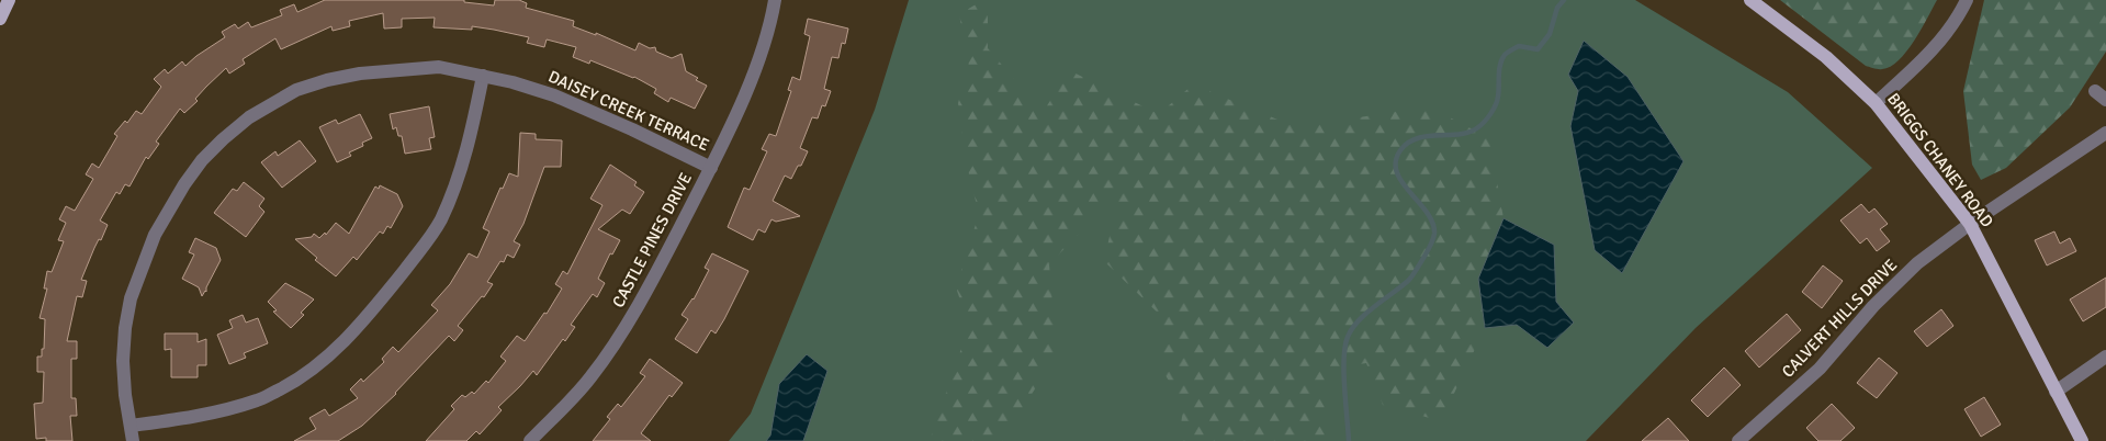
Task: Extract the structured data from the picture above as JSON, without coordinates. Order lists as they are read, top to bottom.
{
  "streets": {
    "main road": ["BRIGGS CHANEY ROAD"],
    "street": ["DAISEY CREEK TERRACE", "CASTLE PINES DRIVE", "CALVERT HILLS DRIVE"]
  },
  "crossings": [
    ["DAISEY CREEK TERRACE", "CASTLE PINES DRIVE"],
    ["BRIGGS CHANEY ROAD", "CALVERT HILLS DRIVE"]
  ]
}
